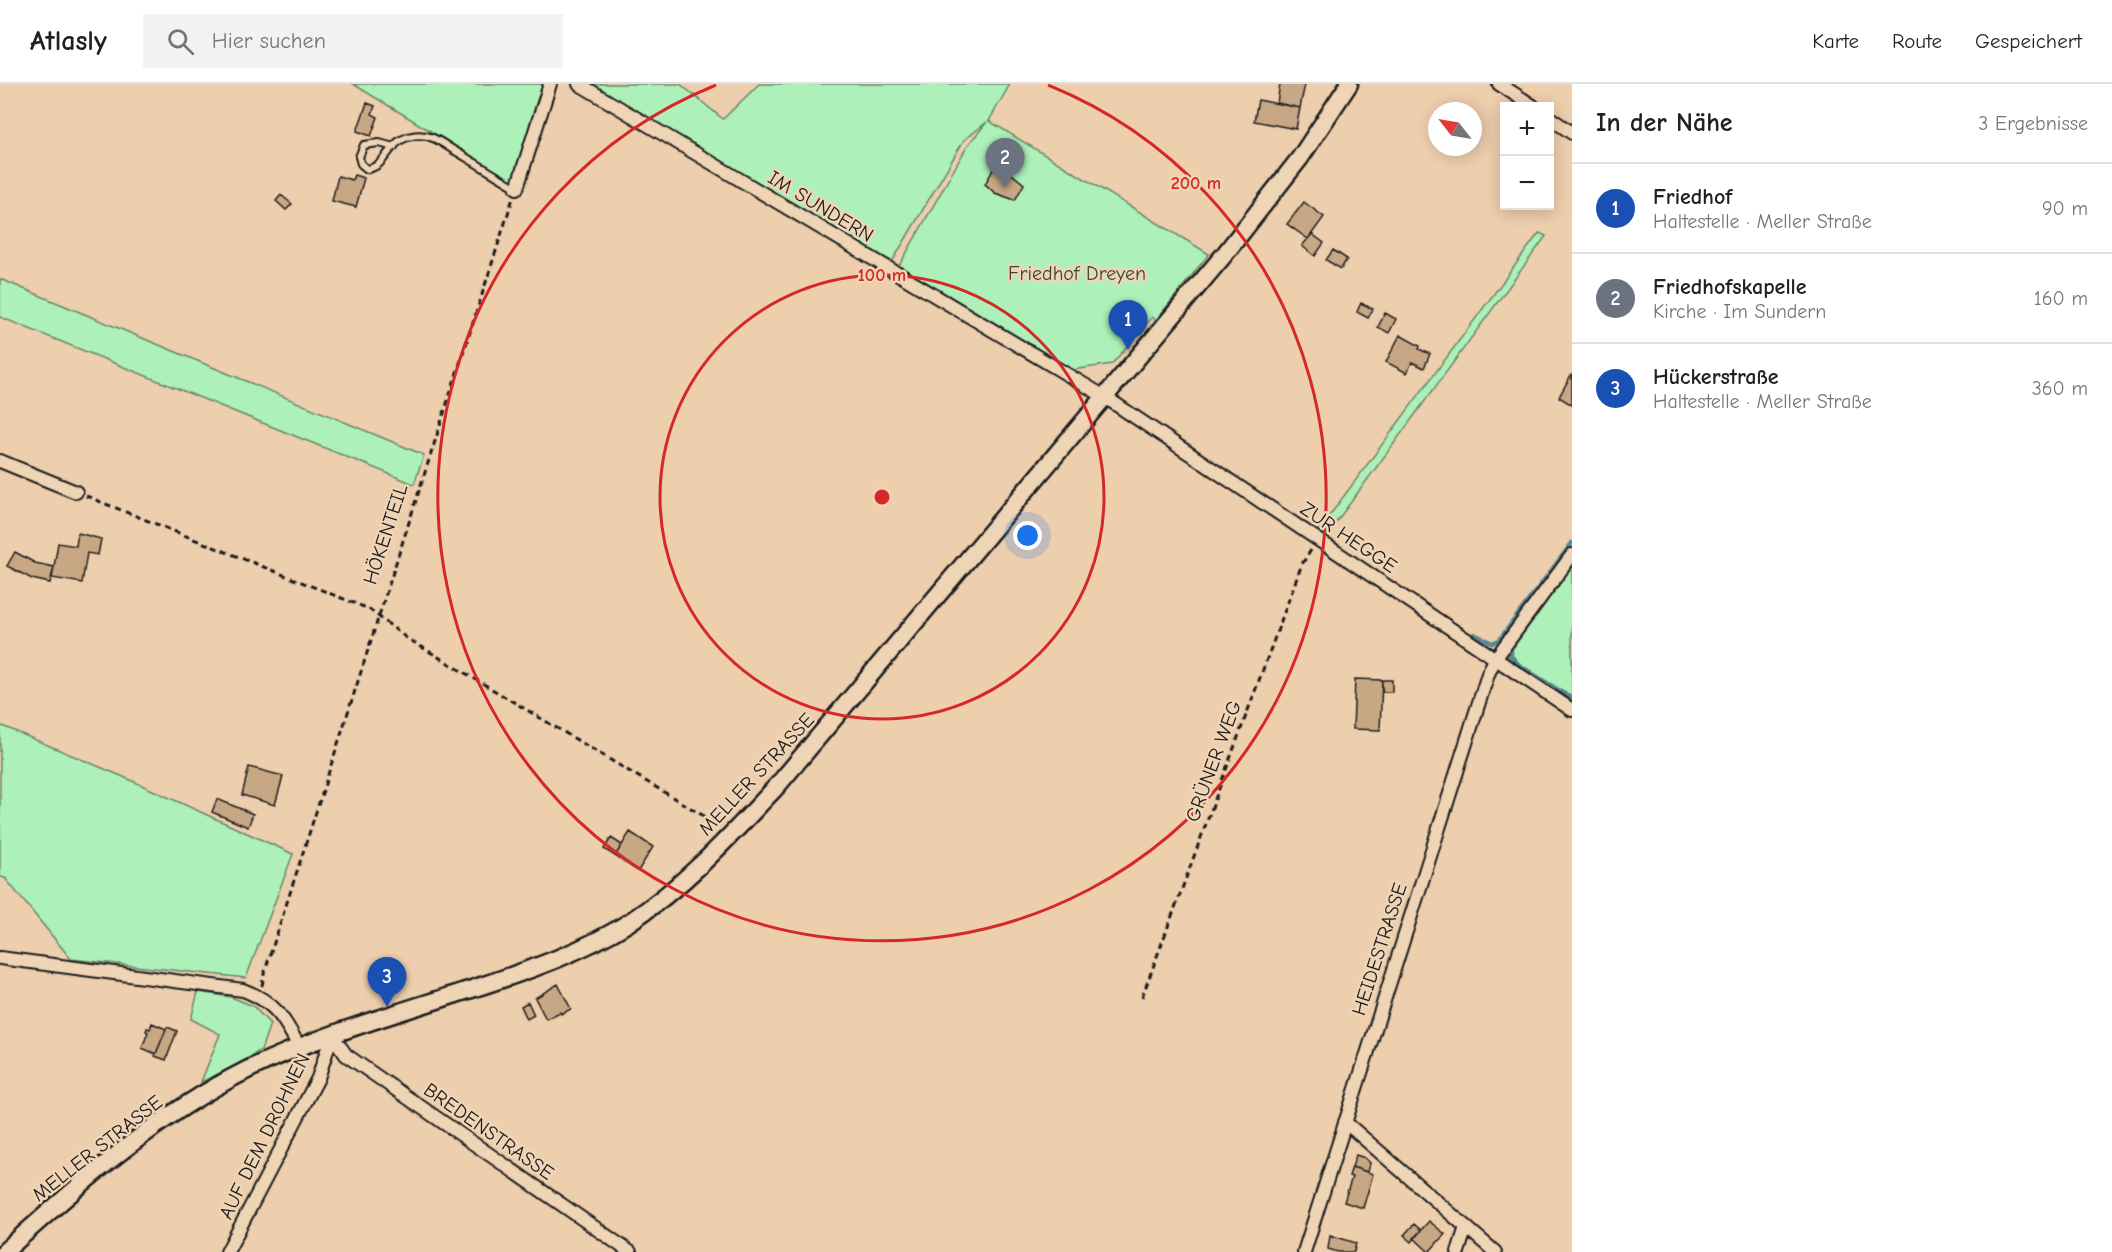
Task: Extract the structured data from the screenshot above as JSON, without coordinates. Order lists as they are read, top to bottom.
{
  "streets": {
    "main road": ["MELLER STRASSE"],
    "street": [
      "IM SUNDERN",
      "ZUR HEGGE",
      "HEIDESTRASSE",
      "BREDENSTRASSE",
      "AUF DEM DROHNEN"
    ],
    "path": ["HÖKENTEIL", "GRÜNER WEG"]
  },
  "crossings": [
    ["IM SUNDERN", "ZUR HEGGE"],
    ["IM SUNDERN", "MELLER STRASSE"],
    ["ZUR HEGGE", "GRÜNER WEG"],
    ["ZUR HEGGE", "MELLER STRASSE"],
    ["ZUR HEGGE", "HEIDESTRASSE"],
    ["MELLER STRASSE", "BREDENSTRASSE"],
    ["MELLER STRASSE", "AUF DEM DROHNEN"],
    ["BREDENSTRASSE", "AUF DEM DROHNEN"]
  ],
  "parks": ["Friedhof Dreyen"],
  "north": "top left",
  "page": {
    "header": "Atlasly",
    "search": "Hier suchen",
    "nav": ["Karte", "Route", "Gespeichert"],
    "heading": ["In der Nähe", "3 Ergebnisse"],
    "map_buttons": ["+", "−"],
    "pins": ["2", "1", "3"],
    "list": [
      {
        "mark": "1",
        "name": "Friedhof",
        "note": "Haltestelle · Meller Straße",
        "value": "90 m"
      },
      {
        "mark": "2",
        "name": "Friedhofskapelle",
        "note": "Kirche · Im Sundern",
        "value": "160 m"
      },
      {
        "mark": "3",
        "name": "Hückerstraße",
        "note": "Haltestelle · Meller Straße",
        "value": "360 m"
      }
    ]
  },
  "rings": ["200 m", "100 m"]
}
